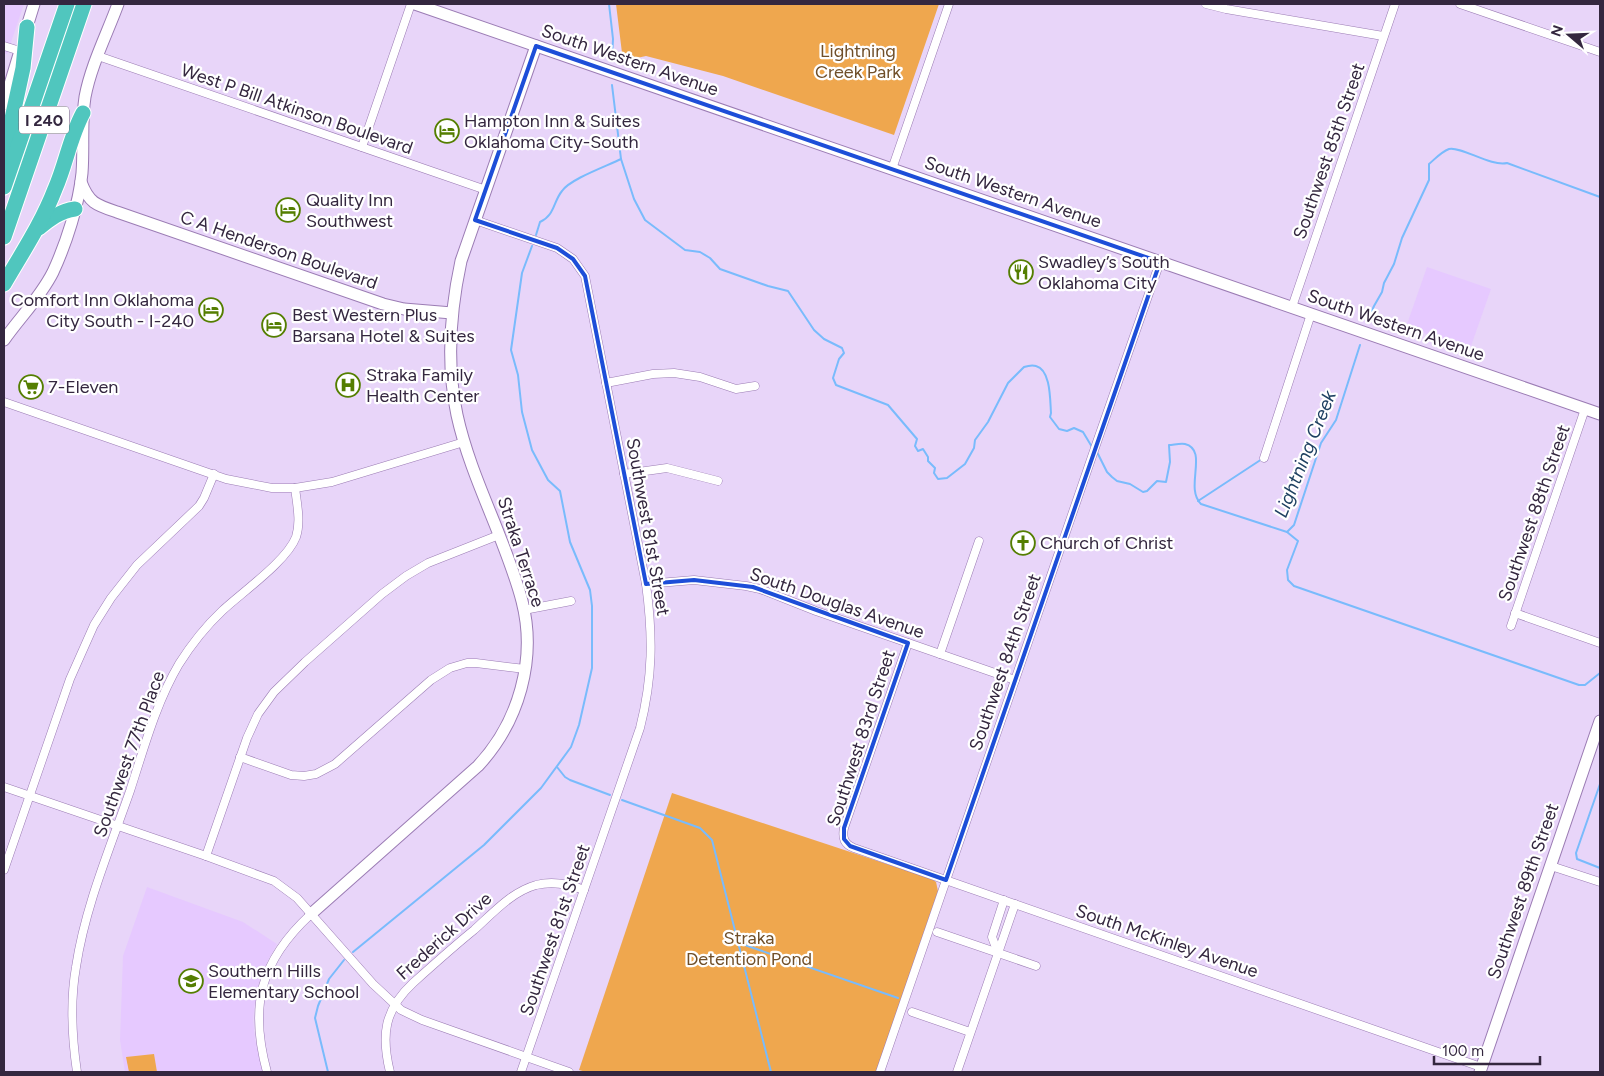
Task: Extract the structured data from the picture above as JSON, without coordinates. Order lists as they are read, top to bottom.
{
  "streets": {
    "highway": ["I 240"],
    "main road": [
      "South Western Avenue",
      "C A Henderson Boulevard",
      "Straka Terrace",
      "Southwest 89th Street"
    ],
    "street": [
      "West P Bill Atkinson Boulevard",
      "Southwest 85th Street",
      "Southwest 88th Street",
      "Southwest 81st Street",
      "South Douglas Avenue",
      "Southwest 84th Street",
      "Southwest 83rd Street",
      "Southwest 77th Place",
      "Frederick Drive",
      "South McKinley Avenue"
    ]
  },
  "crossings": [
    ["South Western Avenue", "Southwest 85th Street"],
    ["South Western Avenue", "Southwest 88th Street"],
    ["South Western Avenue", "Straka Terrace"],
    ["South Western Avenue", "Southwest 84th Street"],
    ["West P Bill Atkinson Boulevard", "Straka Terrace"],
    ["C A Henderson Boulevard", "Straka Terrace"],
    ["Southwest 81st Street", "Straka Terrace"],
    ["Southwest 81st Street", "South Douglas Avenue"],
    ["Southwest 81st Street", "Frederick Drive"],
    ["South Douglas Avenue", "Southwest 84th Street"],
    ["South Douglas Avenue", "Southwest 83rd Street"],
    ["Southwest 84th Street", "South McKinley Avenue"],
    ["Southwest 83rd Street", "South McKinley Avenue"],
    ["Southwest 89th Street", "South McKinley Avenue"]
  ],
  "water": ["Lightning Creek"],
  "parks": ["Lightning Creek Park", "Straka Detention Pond"],
  "places": {
    "hotel": [
      "Hampton Inn & Suites Oklahoma City-South",
      "Quality Inn Southwest",
      "Comfort Inn Oklahoma City South - I-240",
      "Best Western Plus Barsana Hotel & Suites"
    ],
    "restaurant": ["Swadley’s South Oklahoma City"],
    "hospital": ["Straka Family Health Center"],
    "supermarket": ["7-Eleven"],
    "church": ["Church of Christ"],
    "school or university": ["Southern Hills Elementary School"]
  },
  "scale_bar": "100 m",
  "north": "left"
}
